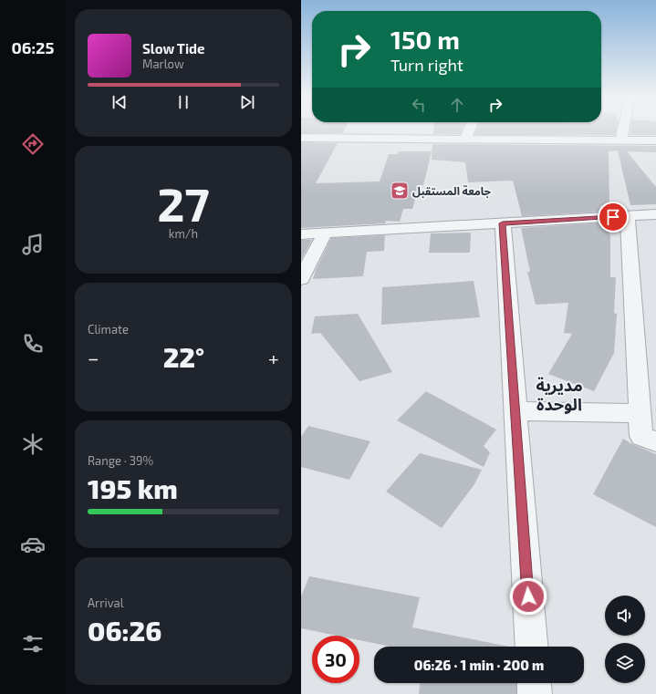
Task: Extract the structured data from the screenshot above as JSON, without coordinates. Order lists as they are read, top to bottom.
{
  "districts": ["مديرية الوحدة"],
  "places": {
    "school or university": ["جامعة المستقبل"]
  },
  "page": {
    "tabs": "06:25",
    "turn": ["150 m", "Turn right"],
    "song": ["Slow Tide", "Marlow"],
    "tile": [
      ["27", "km/h"],
      "Climate",
      ["Range · 39%", "195 km"],
      ["Arrival", "06:26"]
    ],
    "heat": ["−", "22°", "+"],
    "limit": "30",
    "trip": "06:26 · 1 min · 200 m"
  }
}
